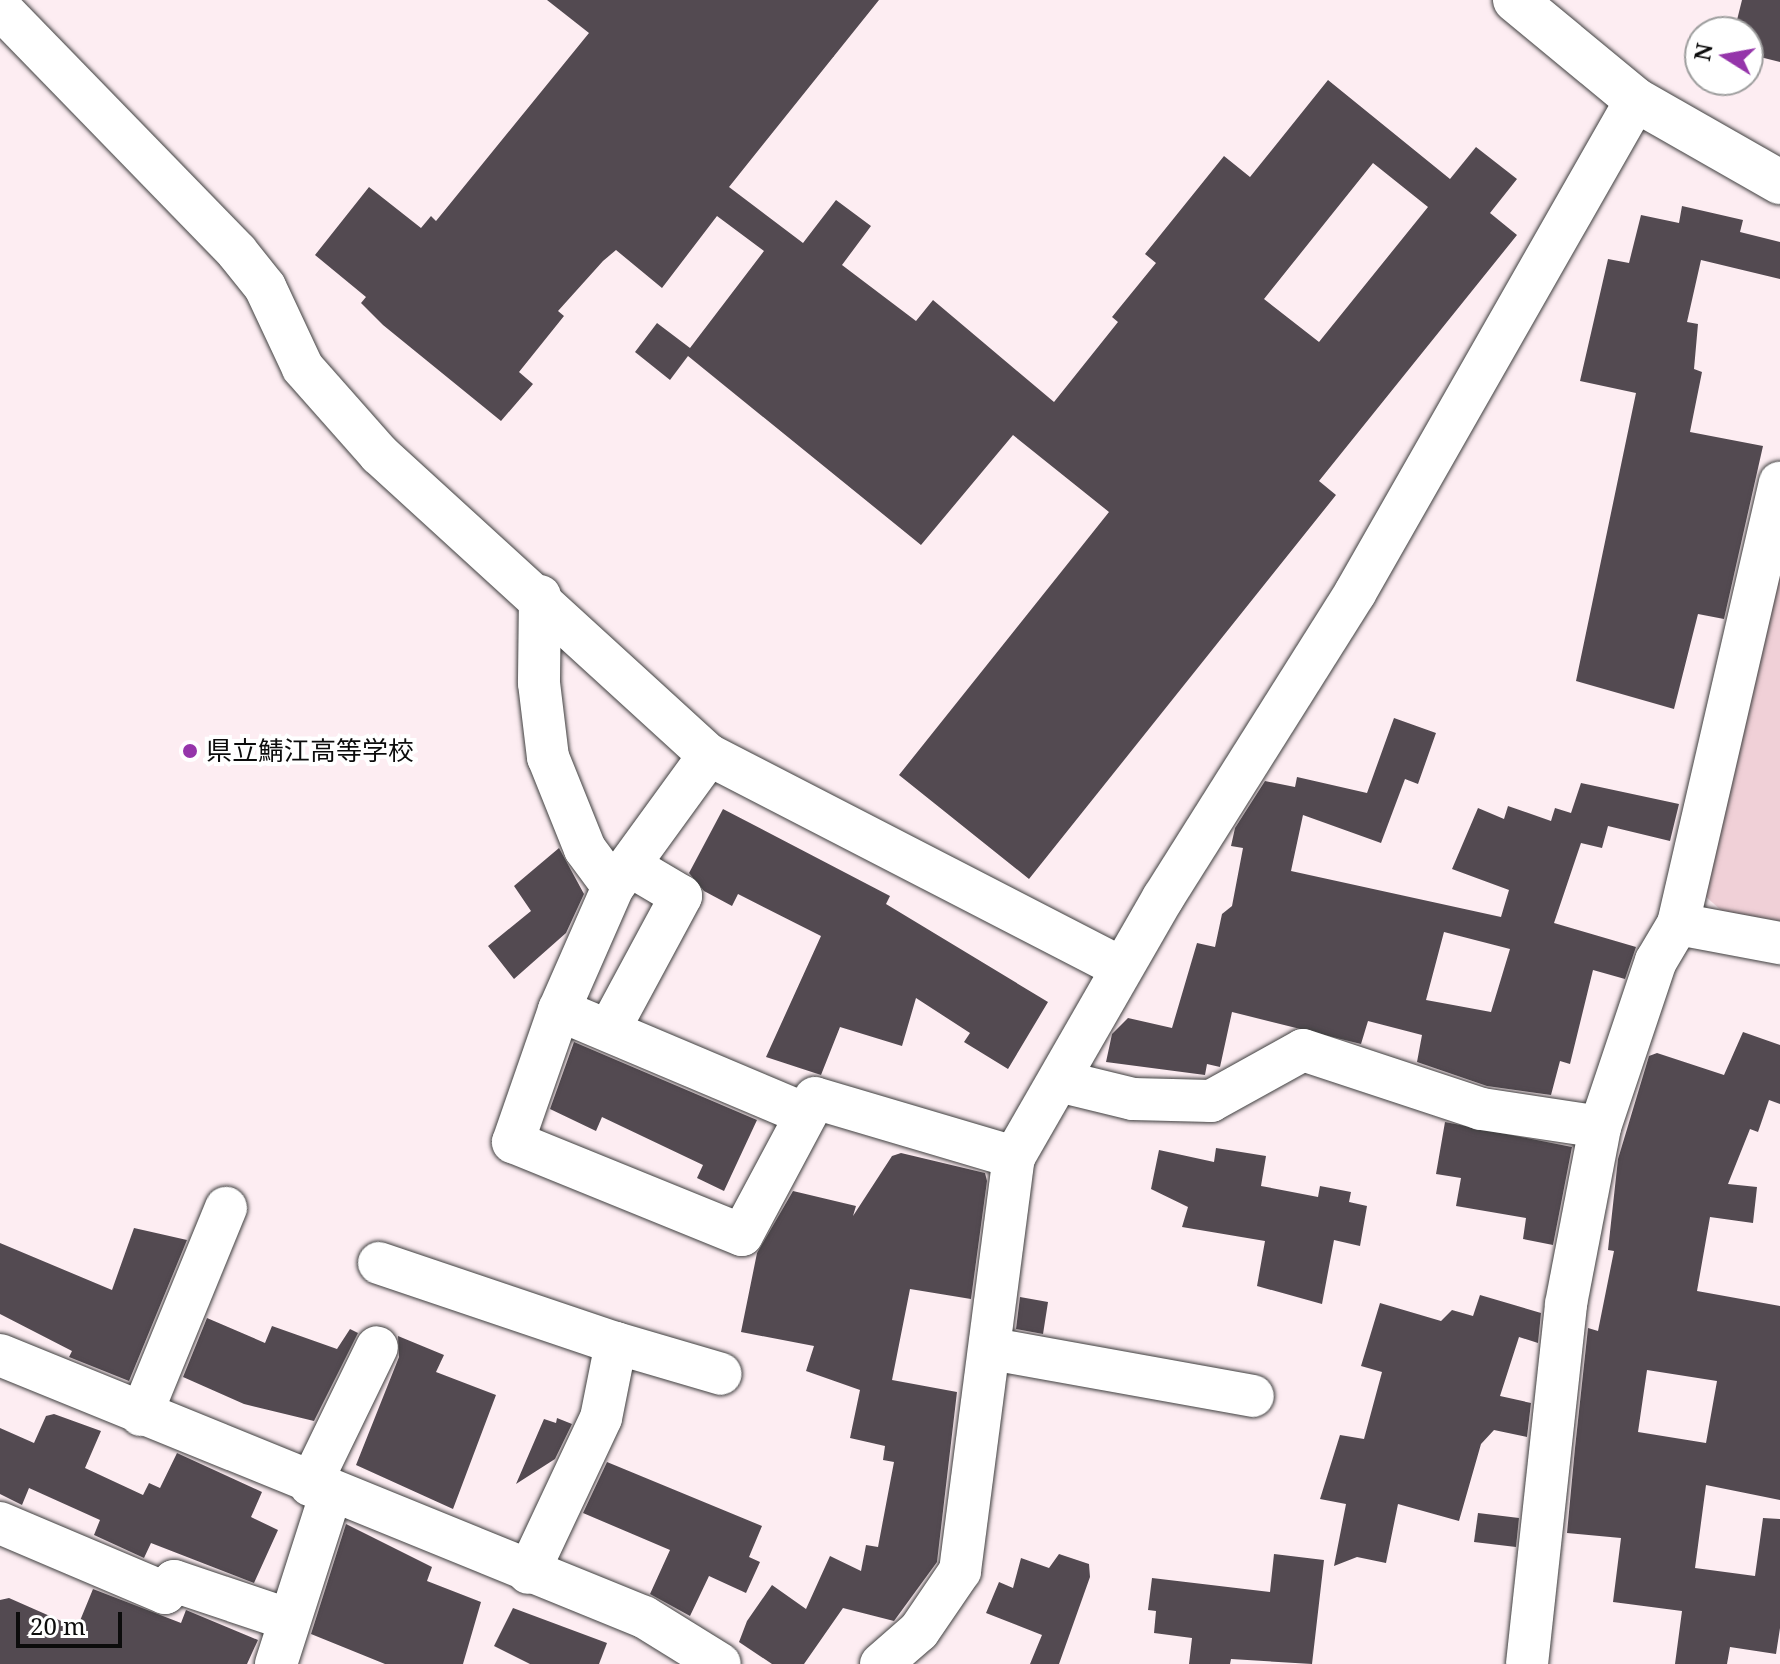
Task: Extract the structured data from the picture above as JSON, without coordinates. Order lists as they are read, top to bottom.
{
  "places": ["県立鯖江高等学校"],
  "scale_bar": "20 m",
  "north": "left"
}
